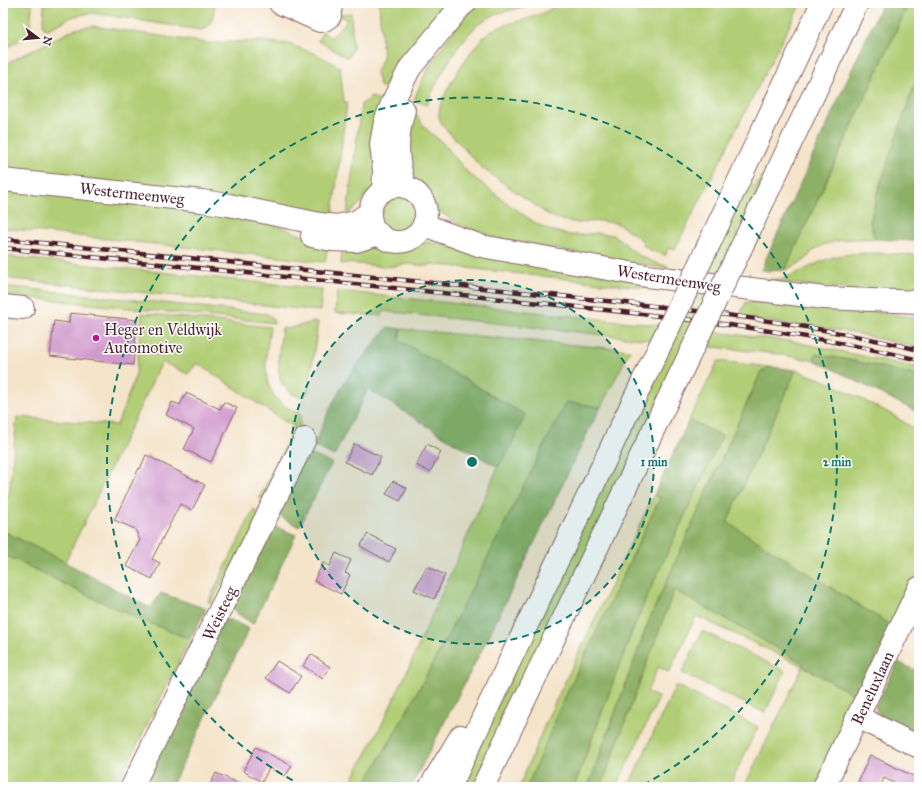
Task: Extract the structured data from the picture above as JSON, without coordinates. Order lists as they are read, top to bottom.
{
  "streets": {
    "main road": ["Westermeenweg", "Weisteeg", "Beneluxlaan"]
  },
  "places": ["Heger en Veldwijk Automotive"],
  "north": "right",
  "rings": ["1 min", "2 min"]
}
